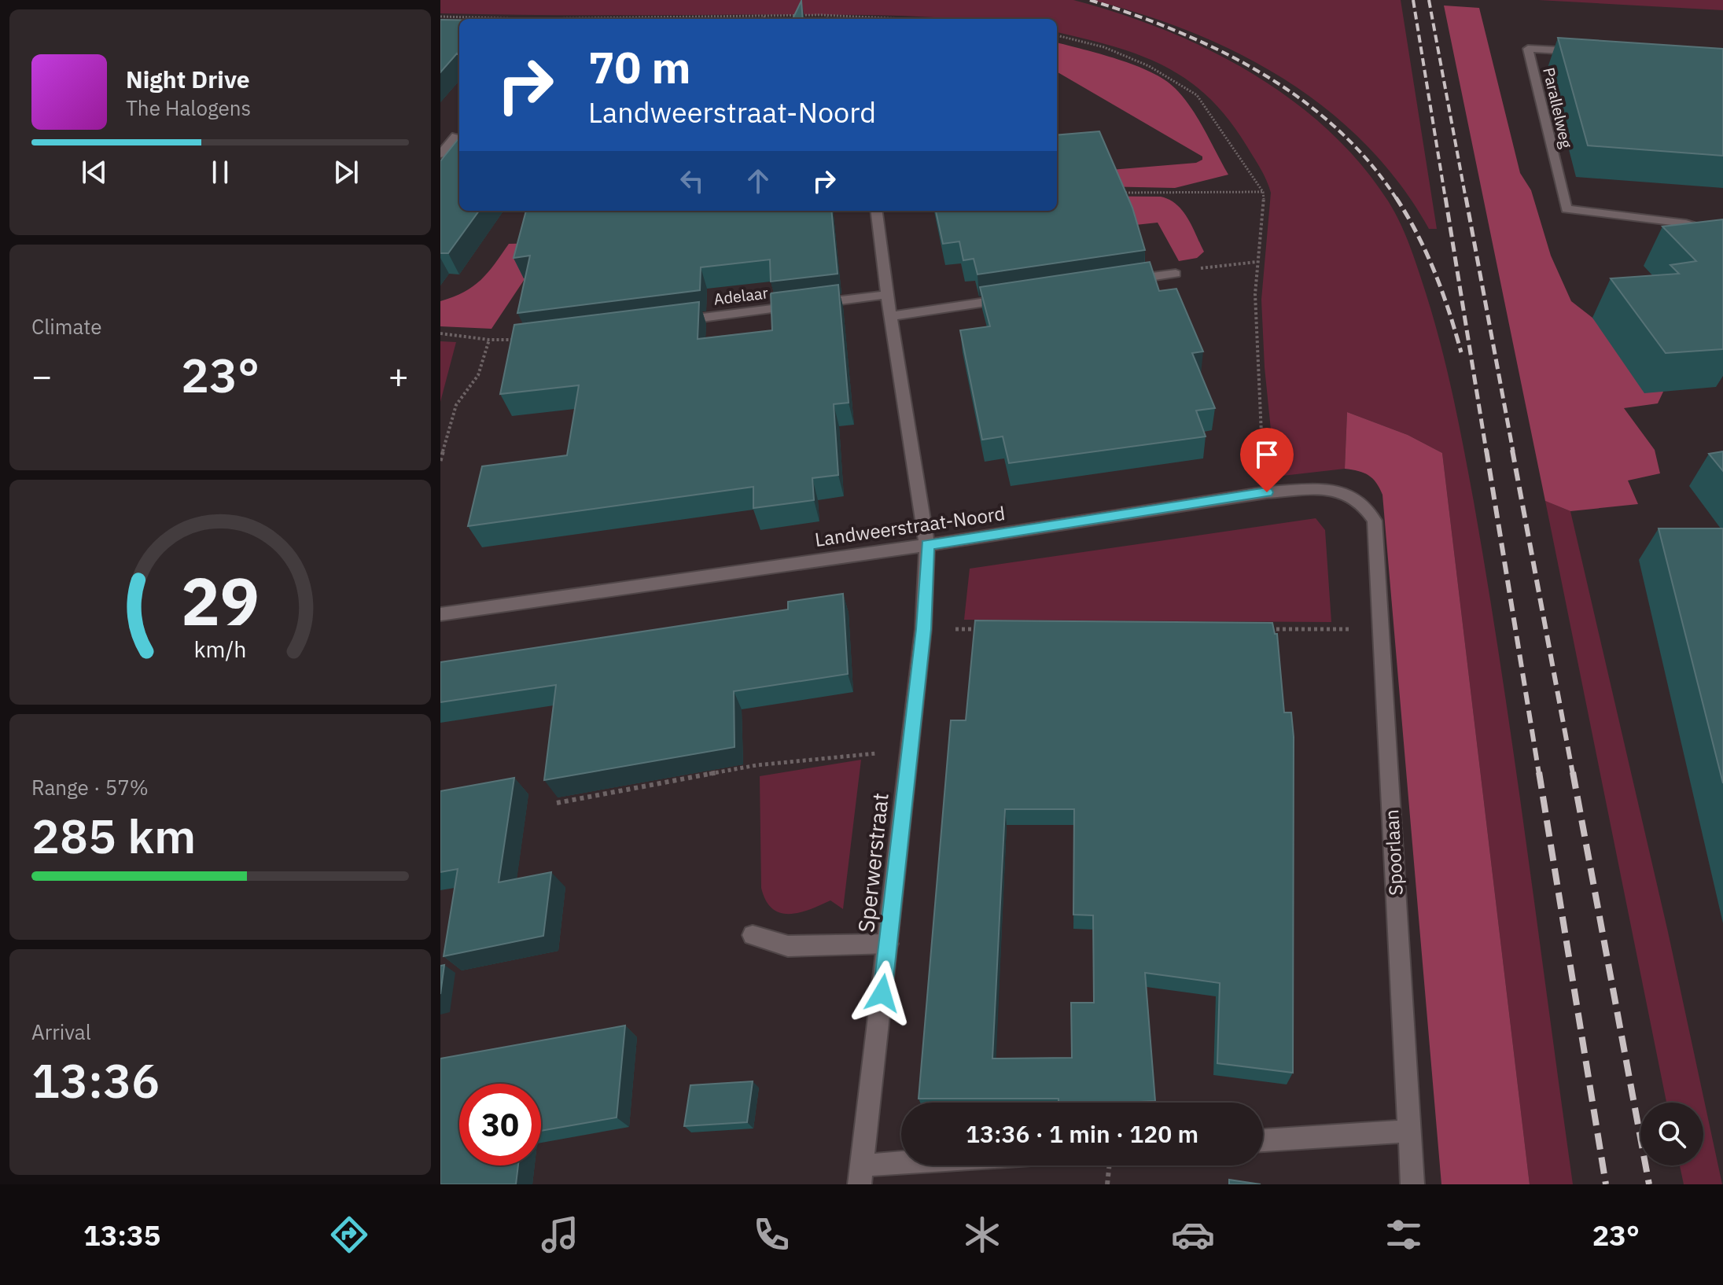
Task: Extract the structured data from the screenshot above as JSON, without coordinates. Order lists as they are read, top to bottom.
{
  "streets": {
    "street": [
      "Parallelweg",
      "Adelaar",
      "Landweerstraat-Noord",
      "Spoorlaan",
      "Sperwerstraat"
    ]
  },
  "crossings": [
    ["Landweerstraat-Noord", "Spoorlaan"],
    ["Landweerstraat-Noord", "Sperwerstraat"]
  ],
  "page": {
    "turn": ["70 m", "Landweerstraat-Noord"],
    "song": ["Night Drive", "The Halogens"],
    "tile": [
      "Climate",
      ["Range · 57%", "285 km"],
      ["Arrival", "13:36"]
    ],
    "heat": ["−", "23°", "+"],
    "limit": "30",
    "trip": "13:36 · 1 min · 120 m",
    "tabs": ["13:35", "23°"],
    "gauge": ["29", "km/h"]
  }
}
